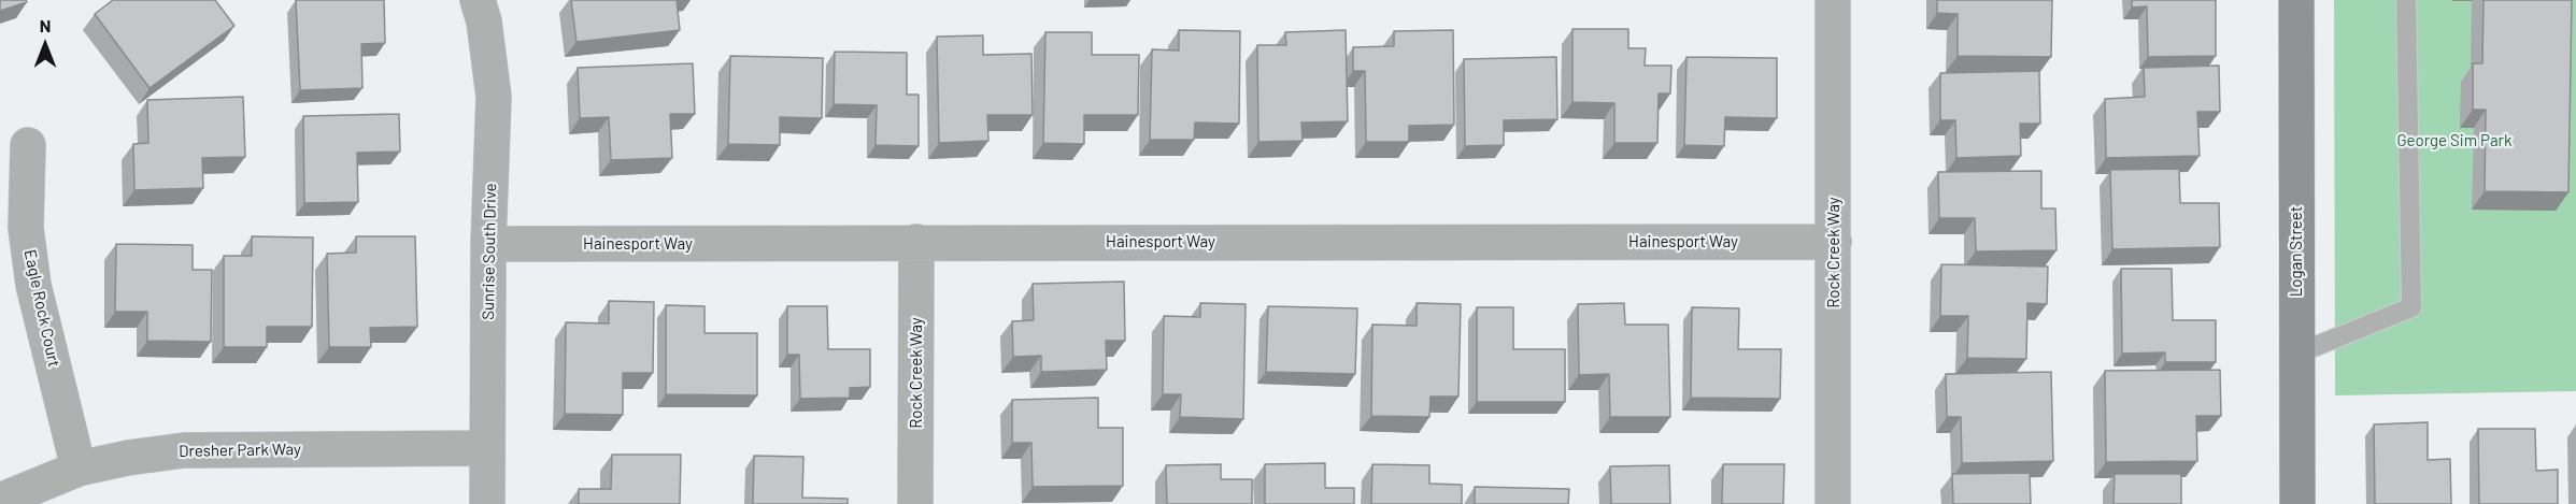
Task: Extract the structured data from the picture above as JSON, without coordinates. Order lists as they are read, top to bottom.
{
  "streets": {
    "street": [
      "Hainesport Way",
      "Sunrise South Drive",
      "Logan Street",
      "Rock Creek Way",
      "Eagle Rock Court",
      "Dresher Park Way"
    ]
  },
  "crossings": [
    ["Hainesport Way", "Sunrise South Drive"],
    ["Hainesport Way", "Rock Creek Way"],
    ["Sunrise South Drive", "Dresher Park Way"],
    ["Eagle Rock Court", "Dresher Park Way"]
  ],
  "parks": ["George Sim Park"],
  "north": "top"
}
